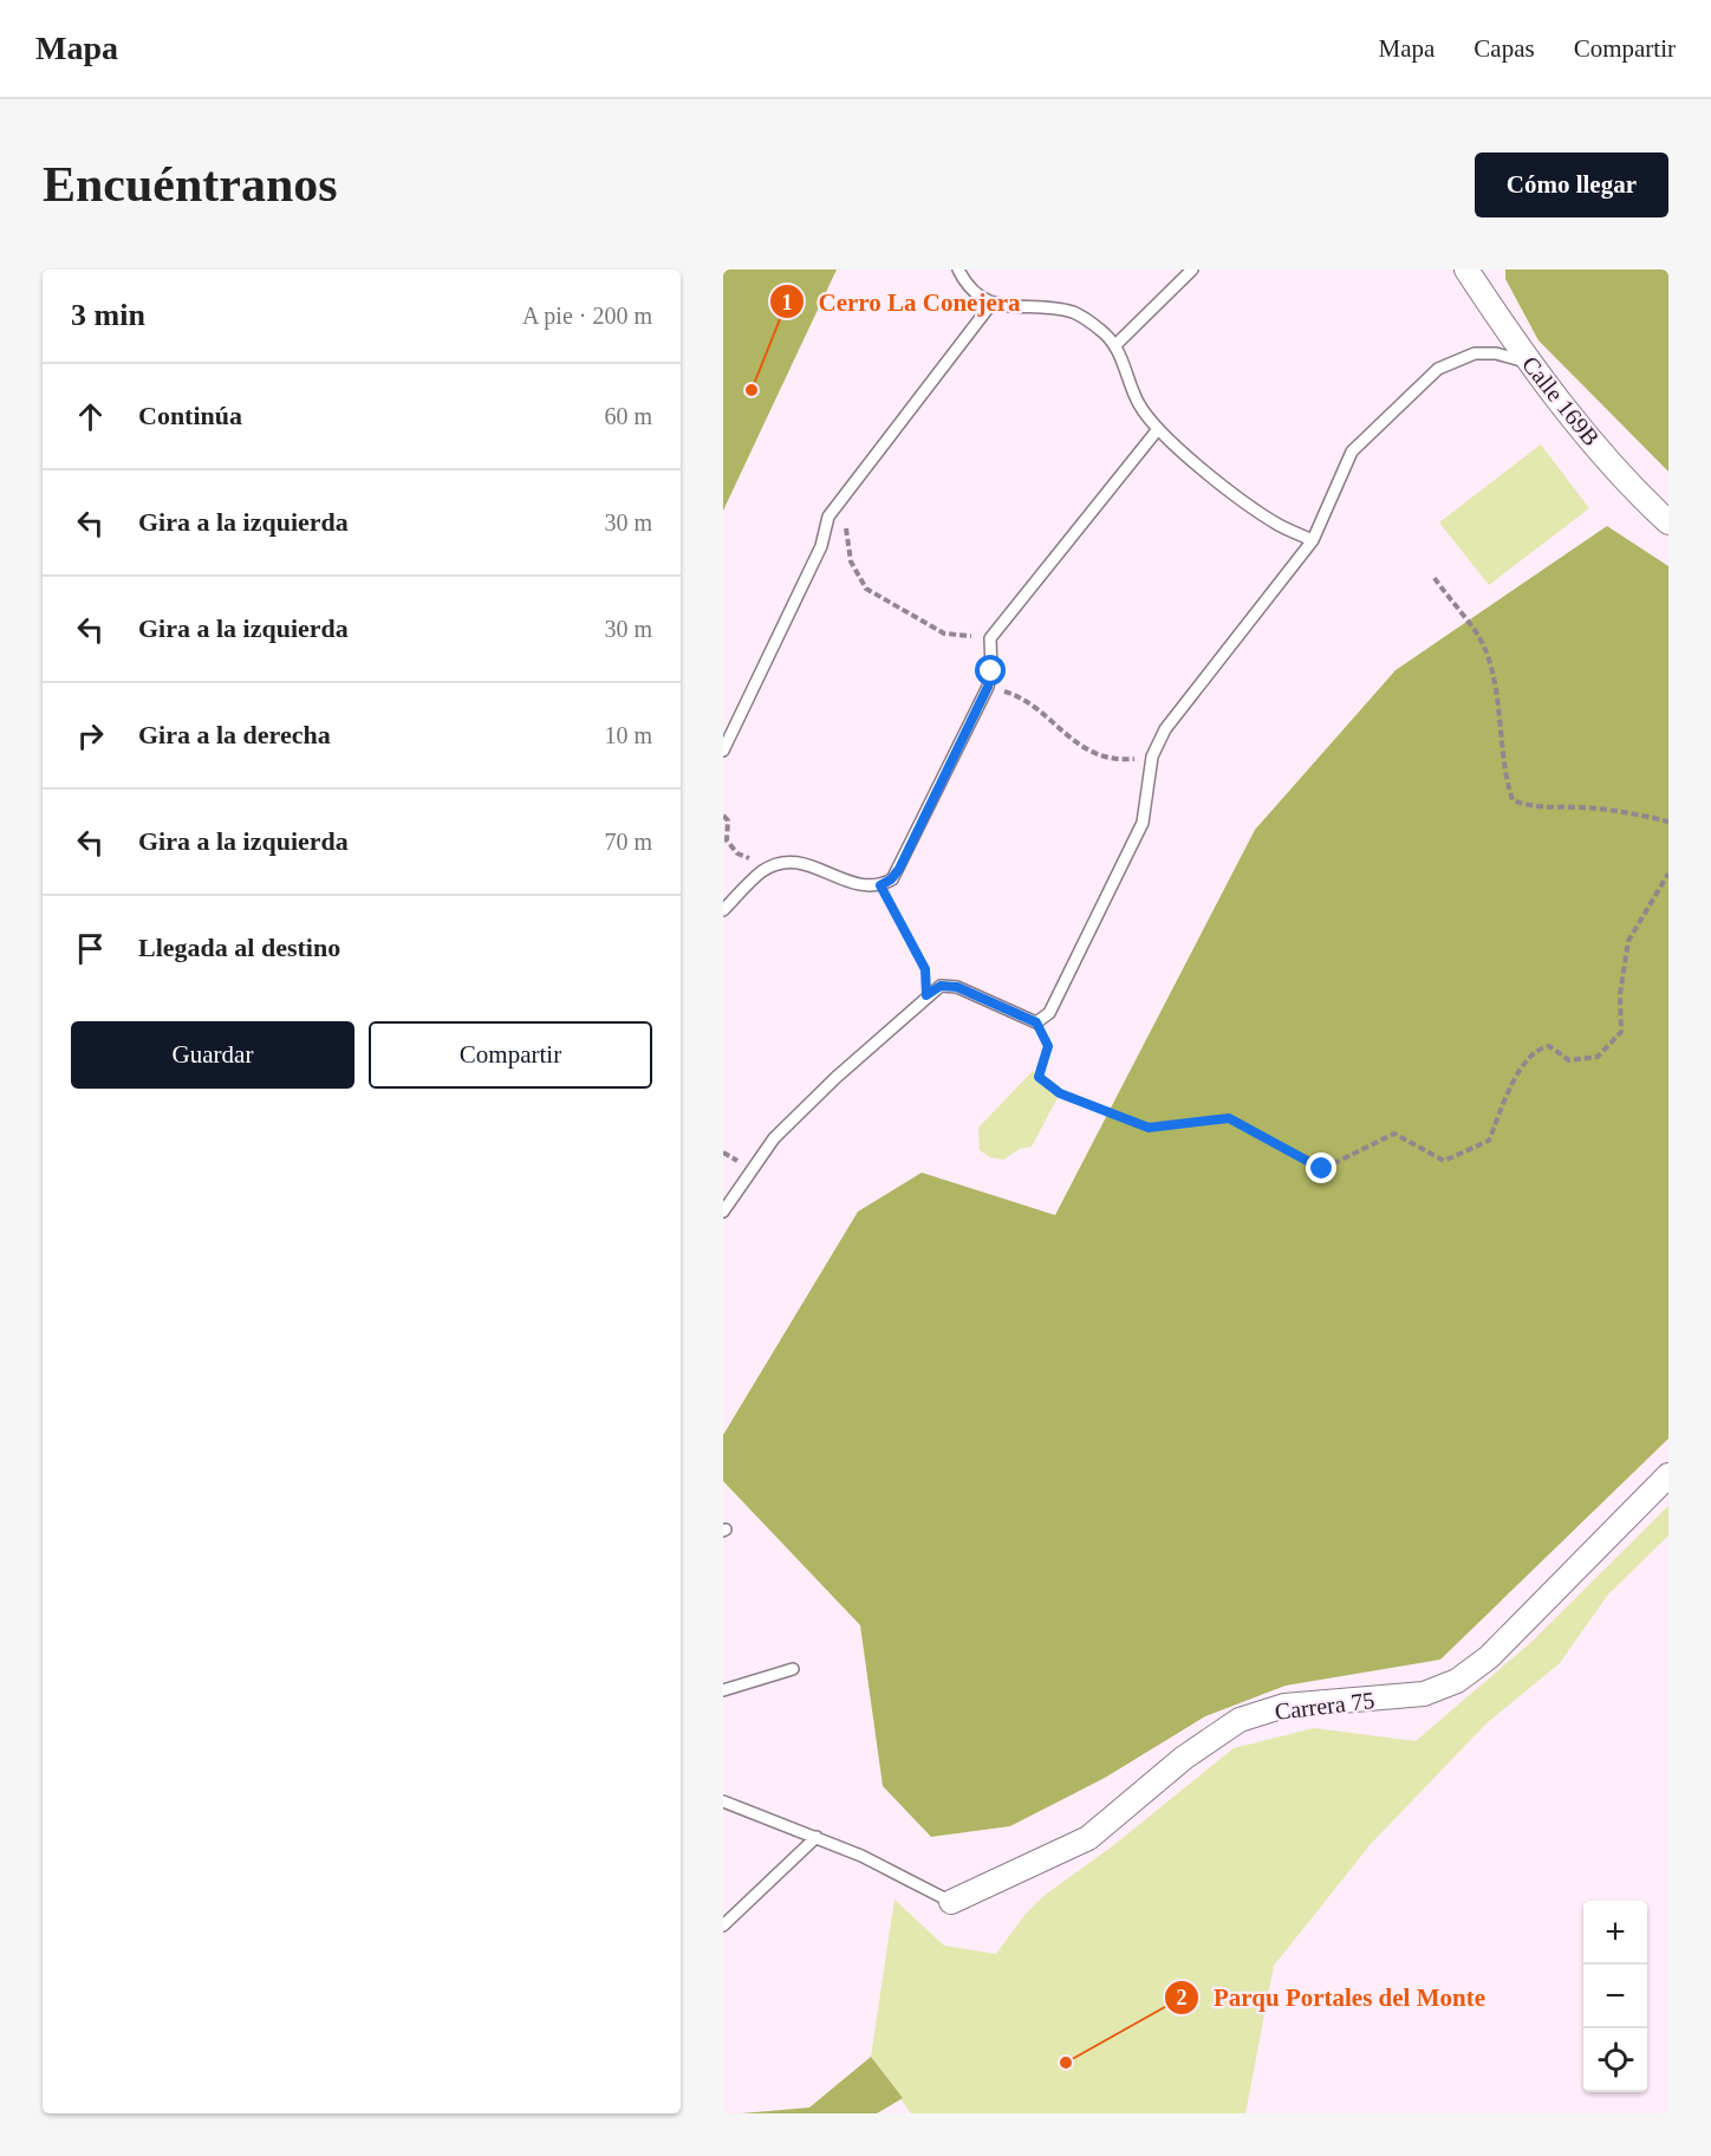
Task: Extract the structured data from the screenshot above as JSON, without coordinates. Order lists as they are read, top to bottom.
{
  "streets": {
    "street": ["Calle 169B", "Carrera 75"]
  },
  "places": ["Cerro La Conejera", "Parqu Portales del Monte"],
  "page": {
    "header": "Mapa",
    "nav": ["Mapa", "Capas", "Compartir"],
    "buttons": [
      "Cómo llegar",
      ["Guardar", "Compartir"]
    ],
    "title": "Encuéntranos",
    "heading": ["3 min", "A pie · 200 m"],
    "list": [
      ["Continúa", "60 m"],
      ["Gira a la izquierda", "30 m"],
      ["Gira a la izquierda", "30 m"],
      ["Gira a la derecha", "10 m"],
      ["Gira a la izquierda", "70 m"],
      "Llegada al destino"
    ],
    "map_buttons": ["+", "−"]
  }
}
